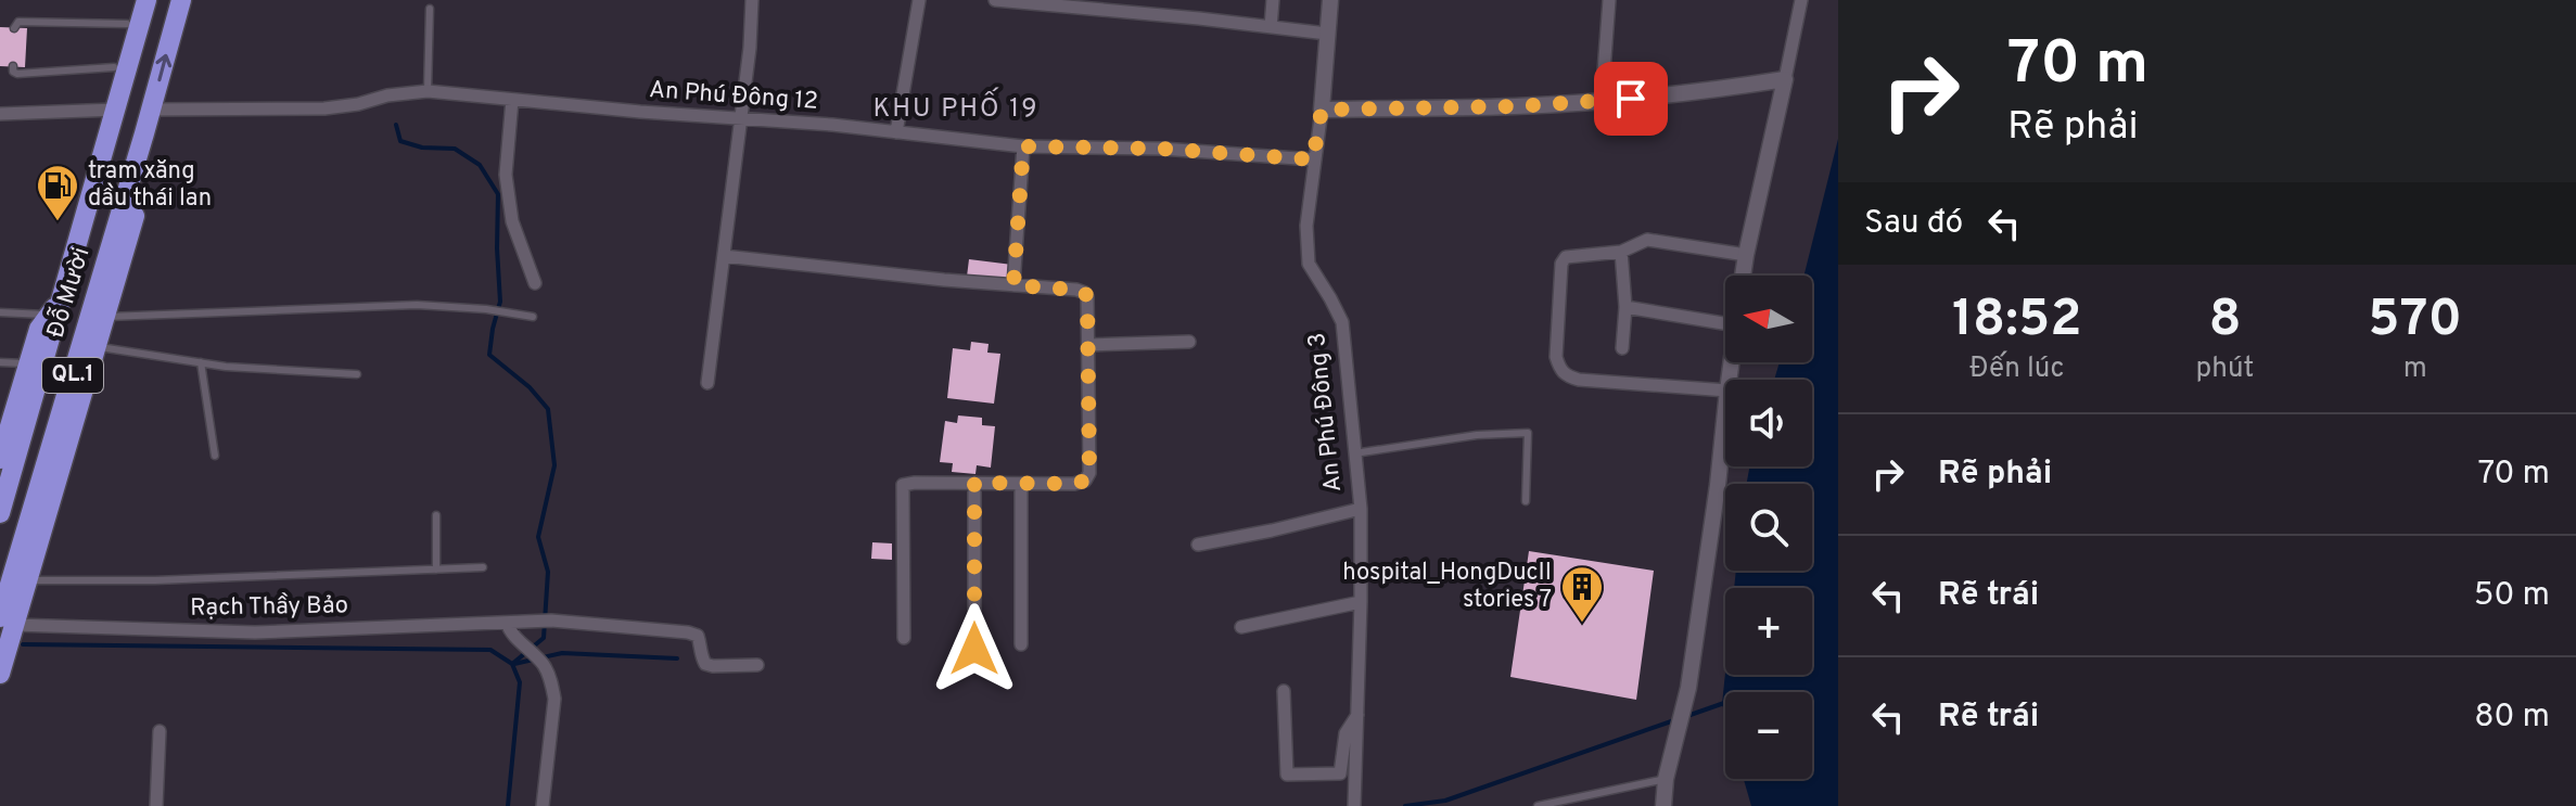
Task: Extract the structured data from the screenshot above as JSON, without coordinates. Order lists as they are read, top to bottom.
{
  "streets": {
    "highway": ["Đỗ Mười", "QL.1"],
    "street": ["An Phú Đông 12", "An Phú Đông 3", "Rạch Thầy Bảo"]
  },
  "crossings": [
    ["An Phú Đông 12", "Đỗ Mười"],
    ["An Phú Đông 12", "An Phú Đông 3"],
    ["Đỗ Mười", "Rạch Thầy Bảo"]
  ],
  "districts": ["KHU PHỐ 19"],
  "places": {
    "fuel station": ["trạm xăng dầu thái lan"],
    "building": ["hospital_HongDucII stories 7"]
  },
  "north": "left",
  "page": {
    "turn": ["70 m", "Rẽ phải"],
    "then": "Sau đó",
    "eta": [
      "18:52",
      "Đến lúc",
      "8",
      "phút",
      "570",
      "m"
    ],
    "map_buttons": ["+", "−"],
    "list": [
      {
        "name": "Rẽ phải",
        "value": "70 m"
      },
      {
        "name": "Rẽ trái",
        "value": "50 m"
      },
      {
        "name": "Rẽ trái",
        "value": "80 m"
      }
    ]
  }
}
